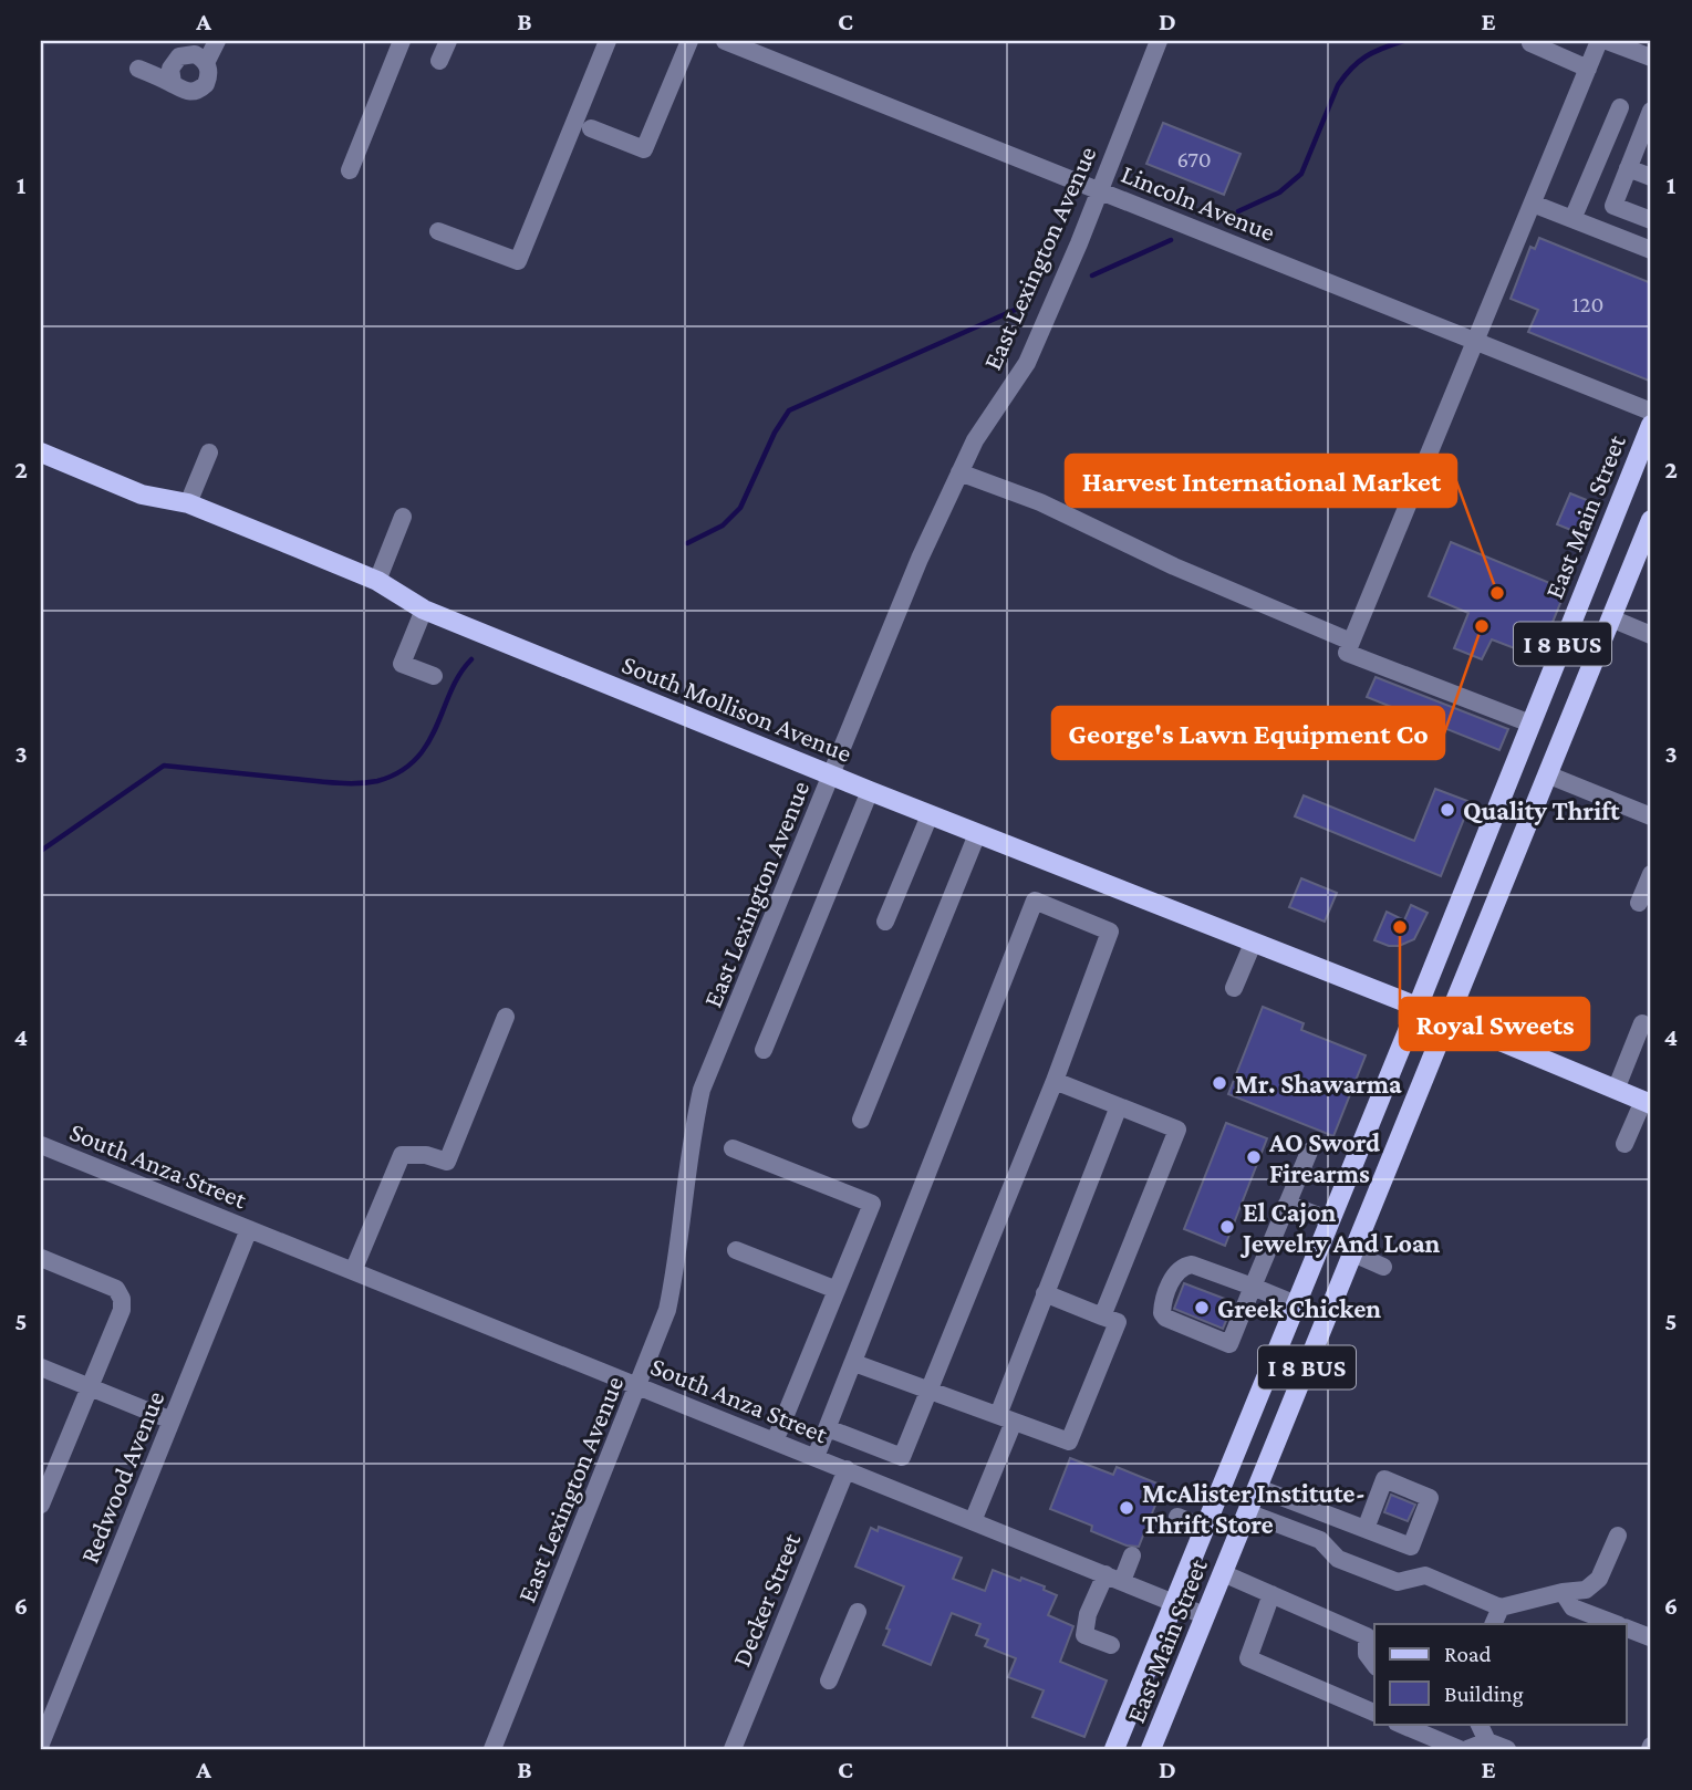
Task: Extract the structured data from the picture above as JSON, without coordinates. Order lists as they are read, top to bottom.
{
  "streets": {
    "main road": ["East Main Street", "I 8 BUS", "South Mollison Avenue"],
    "street": [
      "Lincoln Avenue",
      "East Lexington Avenue",
      "South Anza Street",
      "Redwood Avenue",
      "Decker Street"
    ]
  },
  "crossings": [
    ["Lincoln Avenue", "East Lexington Avenue"],
    ["East Lexington Avenue", "South Mollison Avenue"],
    ["East Lexington Avenue", "South Anza Street"],
    ["East Main Street", "South Mollison Avenue"],
    ["East Main Street", "South Anza Street"],
    ["South Anza Street", "Redwood Avenue"],
    ["South Anza Street", "Decker Street"]
  ],
  "places": [
    "Harvest International Market",
    "George's Lawn Equipment Co",
    "Quality Thrift",
    "Royal Sweets",
    "Mr. Shawarma",
    "AO Sword Firearms",
    "El Cajon Jewelry And Loan",
    "Greek Chicken",
    "McAlister Institute- Thrift Store"
  ],
  "house_numbers": ["670", "120"],
  "legend": ["Road", "Building"],
  "grid": {
    "columns": [
      "A",
      "B",
      "C",
      "D",
      "E"
    ],
    "rows": [
      "1",
      "2",
      "3",
      "4",
      "5",
      "6"
    ]
  }
}
